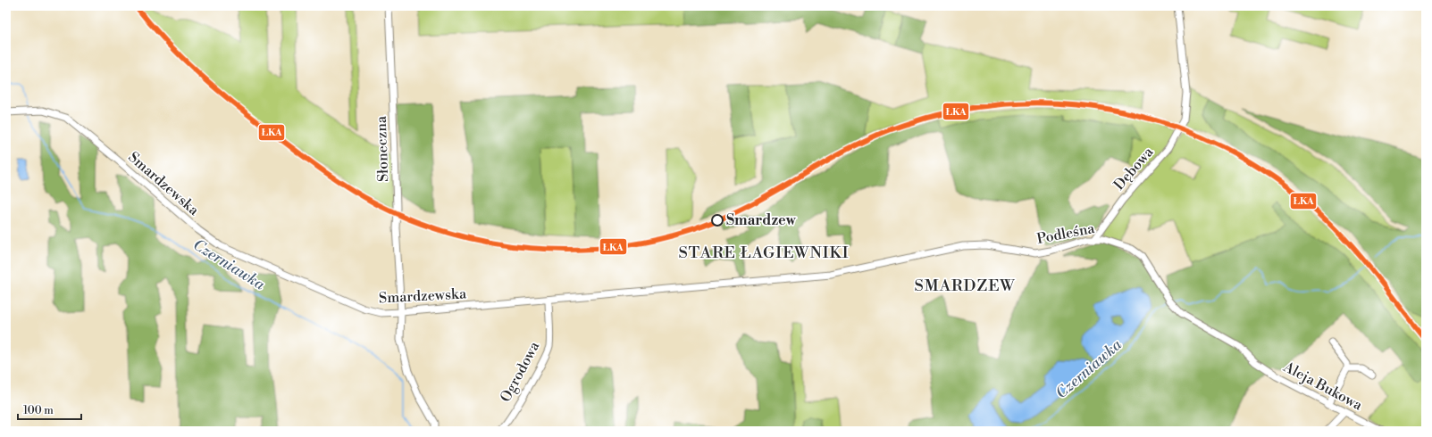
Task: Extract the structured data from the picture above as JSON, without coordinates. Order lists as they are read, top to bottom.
{
  "streets": {
    "street": [
      "Słoneczna",
      "Dębowa",
      "Smardzewska",
      "Podleśna",
      "Ogrodowa",
      "Aleja Bukowa"
    ]
  },
  "crossings": [
    ["Słoneczna", "Smardzewska"],
    ["Dębowa", "Podleśna"],
    ["Smardzewska", "Podleśna"],
    ["Smardzewska", "Ogrodowa"],
    ["Podleśna", "Aleja Bukowa"]
  ],
  "districts": ["STARE ŁAGIEWNIKI", "SMARDZEW"],
  "water": ["Czerniawka"],
  "places": ["Smardzew"],
  "lines": ["transit line ŁKA"],
  "scale_bar": "100 m"
}
